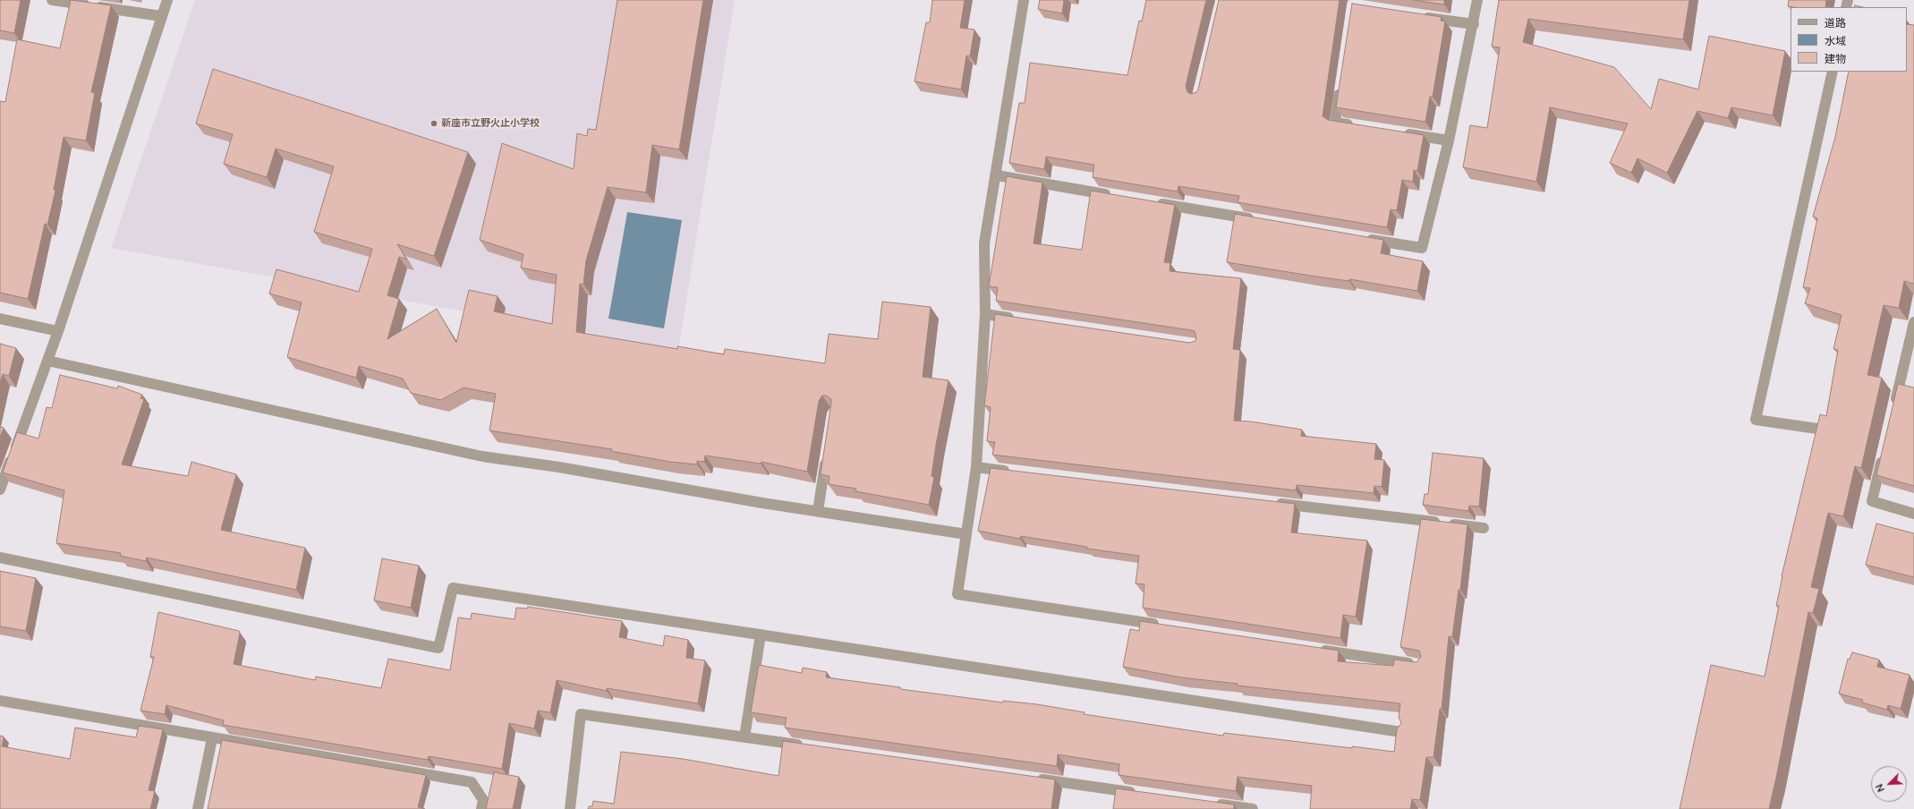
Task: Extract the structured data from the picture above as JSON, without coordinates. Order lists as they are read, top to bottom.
{
  "places": ["新座市立野火止小学校"],
  "legend": ["道路", "水域", "建物"],
  "north": "bottom left"
}
